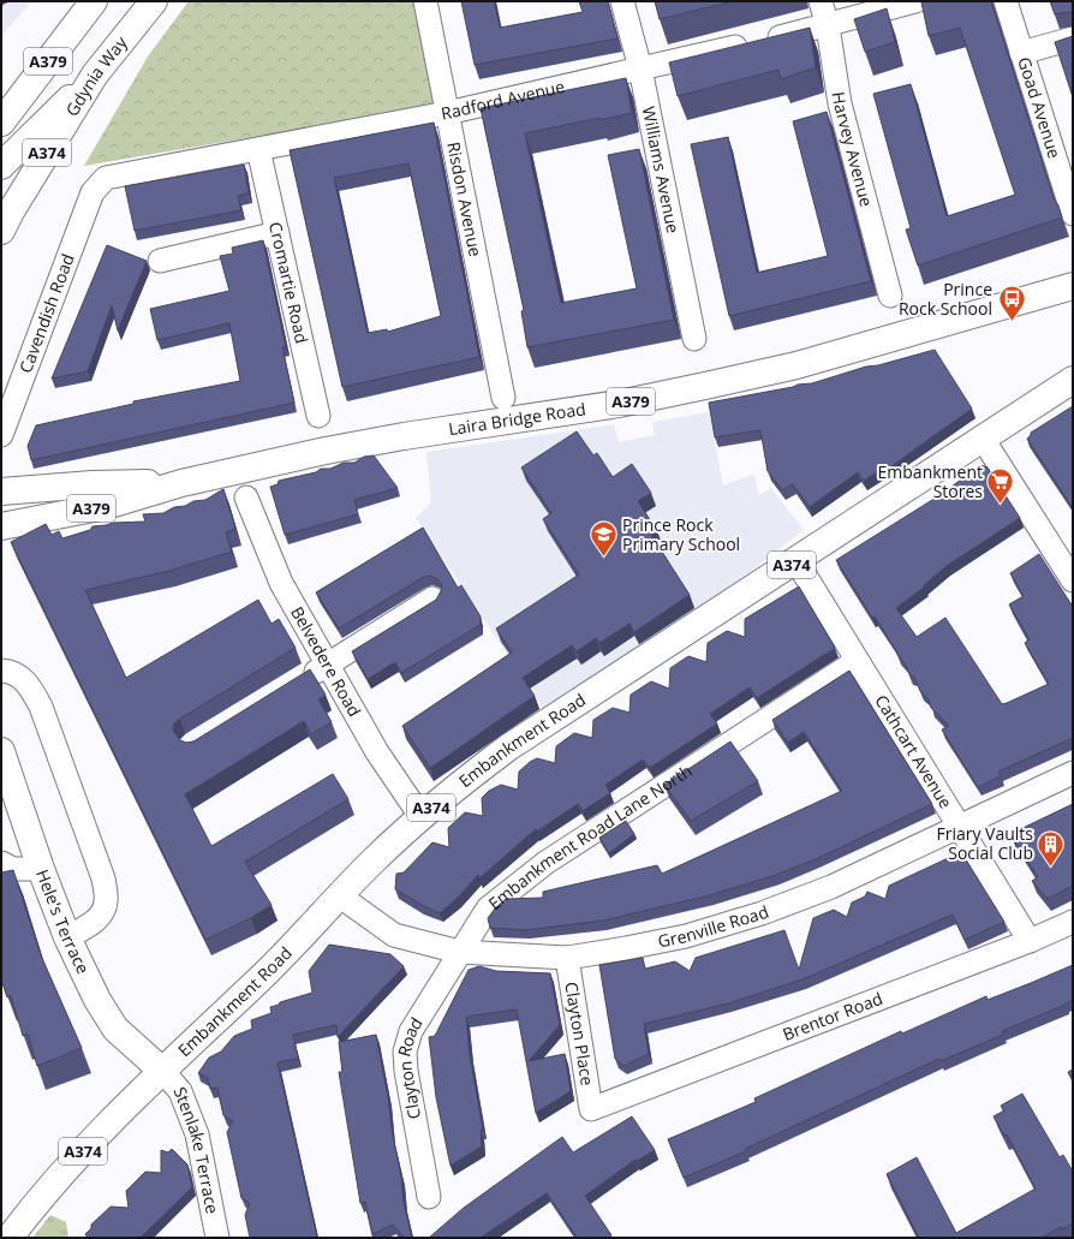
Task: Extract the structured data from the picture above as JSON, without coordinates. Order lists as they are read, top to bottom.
{
  "streets": {
    "main road": [
      "A379",
      "Gdynia Way",
      "A374",
      "Laira Bridge Road",
      "Embankment Road",
      "Hele's Terrace"
    ],
    "street": [
      "Radford Avenue",
      "Goad Avenue",
      "Harvey Avenue",
      "Williams Avenue",
      "Risdon Avenue",
      "Cromartie Road",
      "Cavendish Road",
      "Belvedere Road",
      "Cathcart Avenue",
      "Embankment Road Lane North",
      "Grenville Road",
      "Brentor Road",
      "Clayton Place",
      "Clayton Road",
      "Stenlake Terrace"
    ]
  },
  "crossings": [
    ["A379", "Gdynia Way"],
    ["Radford Avenue", "Harvey Avenue"],
    ["Radford Avenue", "Williams Avenue"],
    ["Radford Avenue", "Risdon Avenue"],
    ["Radford Avenue", "Cromartie Road"],
    ["Radford Avenue", "Cavendish Road"],
    ["Belvedere Road", "Embankment Road"],
    ["Embankment Road", "Cathcart Avenue"],
    ["Embankment Road", "Hele's Terrace"],
    ["Embankment Road", "Grenville Road"],
    ["Embankment Road", "Stenlake Terrace"],
    ["Cathcart Avenue", "Embankment Road Lane North"],
    ["Cathcart Avenue", "Grenville Road"],
    ["Cathcart Avenue", "Brentor Road"],
    ["Embankment Road Lane North", "Grenville Road"],
    ["Embankment Road Lane North", "Clayton Road"],
    ["Hele's Terrace", "Stenlake Terrace"],
    ["Grenville Road", "Clayton Place"],
    ["Grenville Road", "Clayton Road"],
    ["Brentor Road", "Clayton Place"]
  ],
  "places": {
    "bus stop": ["Prince Rock School"],
    "supermarket": ["Embankment Stores"],
    "school or university": ["Prince Rock Primary School"],
    "building": ["Friary Vaults Social Club"]
  }
}
